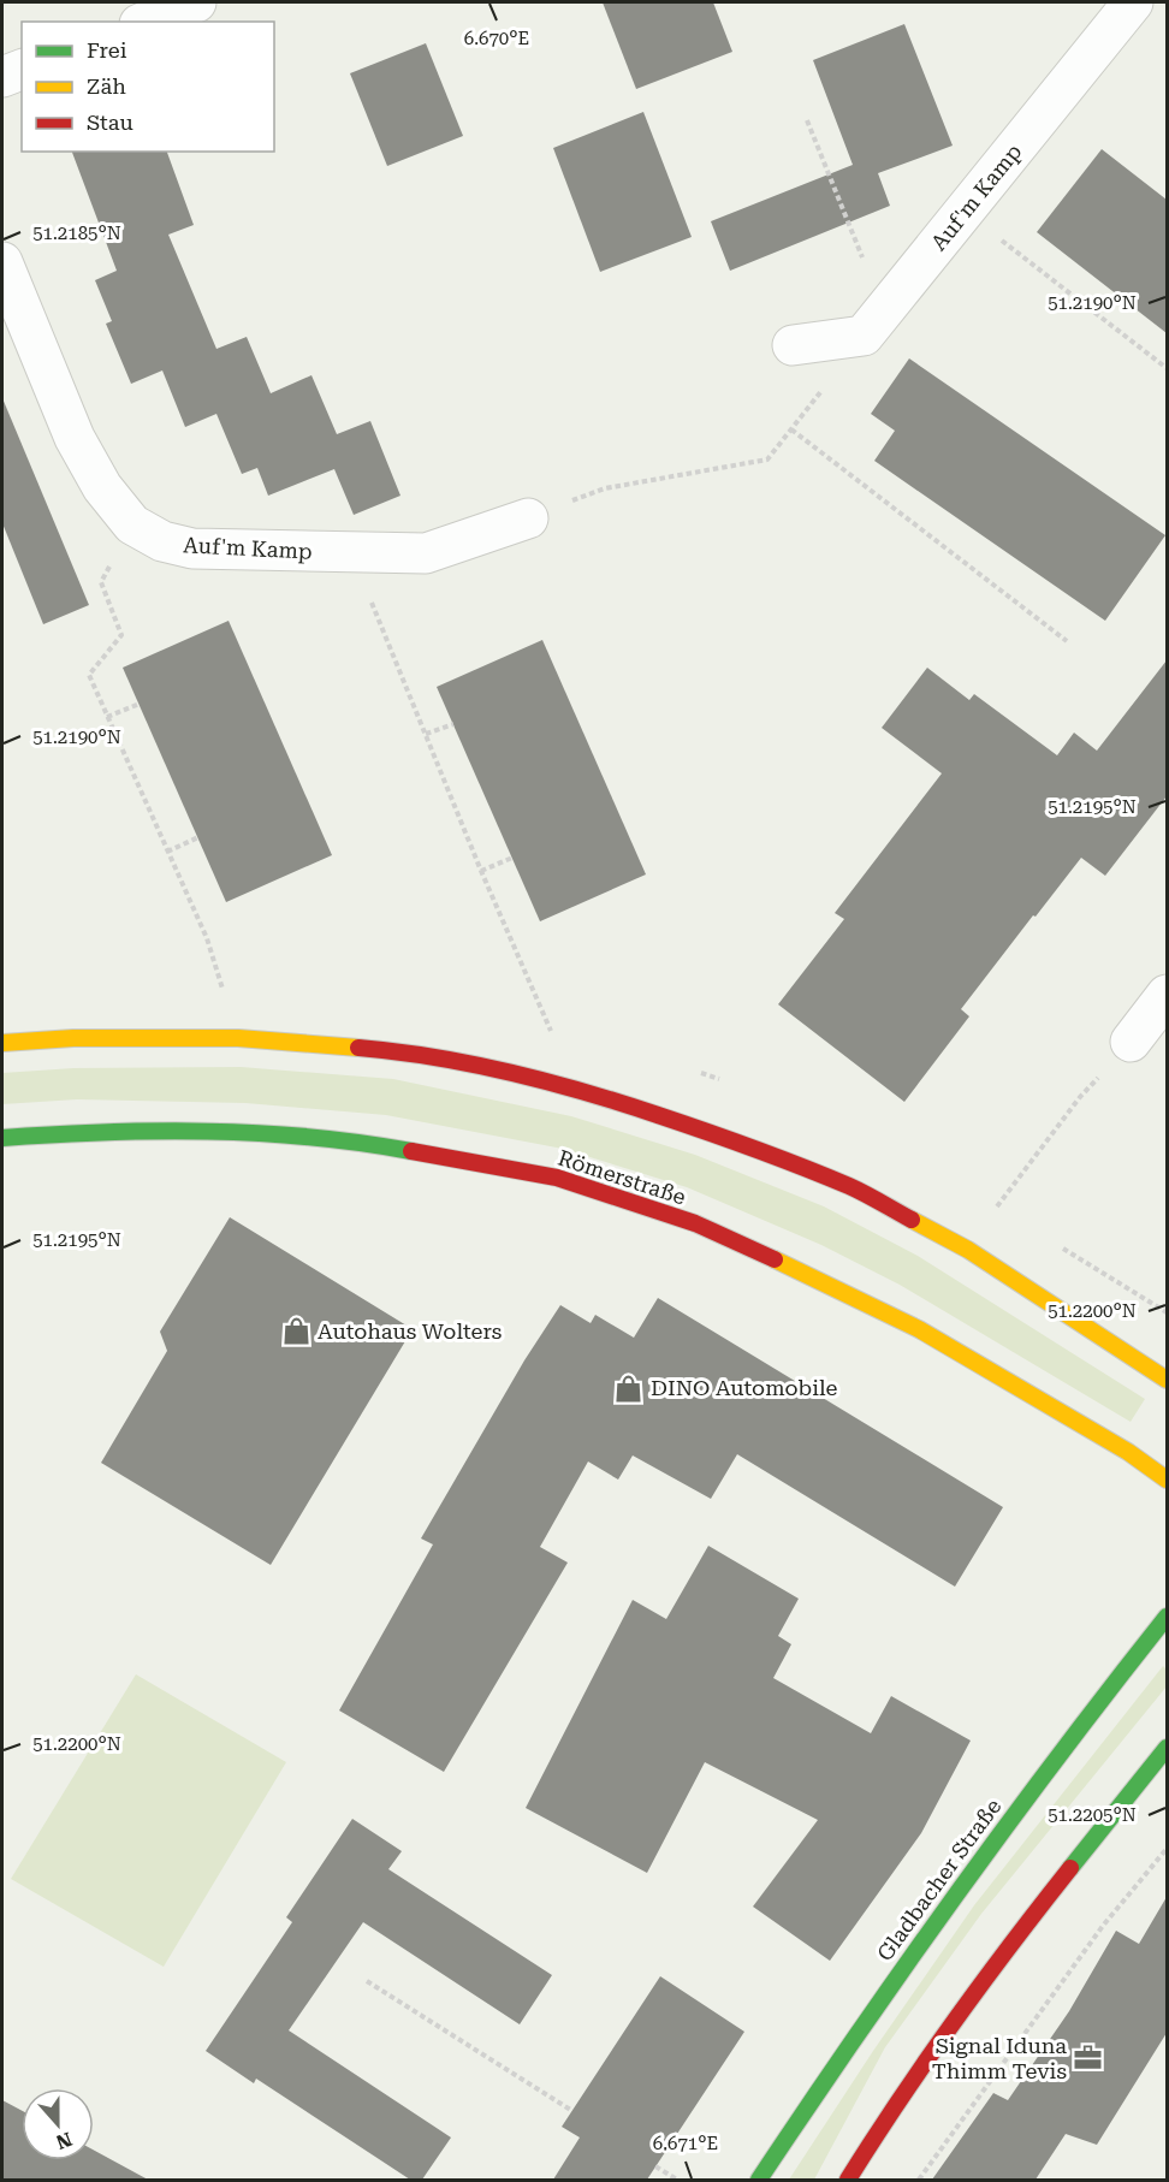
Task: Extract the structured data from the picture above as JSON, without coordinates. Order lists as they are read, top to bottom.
{
  "streets": {
    "main road": ["Römerstraße", "Gladbacher Straße"],
    "street": ["Auf'm Kamp"]
  },
  "places": {
    "shop": ["Autohaus Wolters", "DINO Automobile"],
    "office": ["Signal Iduna Thimm Tevis"]
  },
  "legend": ["Frei", "Zäh", "Stau"],
  "north": "bottom",
  "coordinates": [
    "6.670°E",
    "51.2185°N",
    "51.2190°N",
    "51.2195°N",
    "51.2200°N",
    "51.2205°N",
    "6.671°E"
  ]
}
